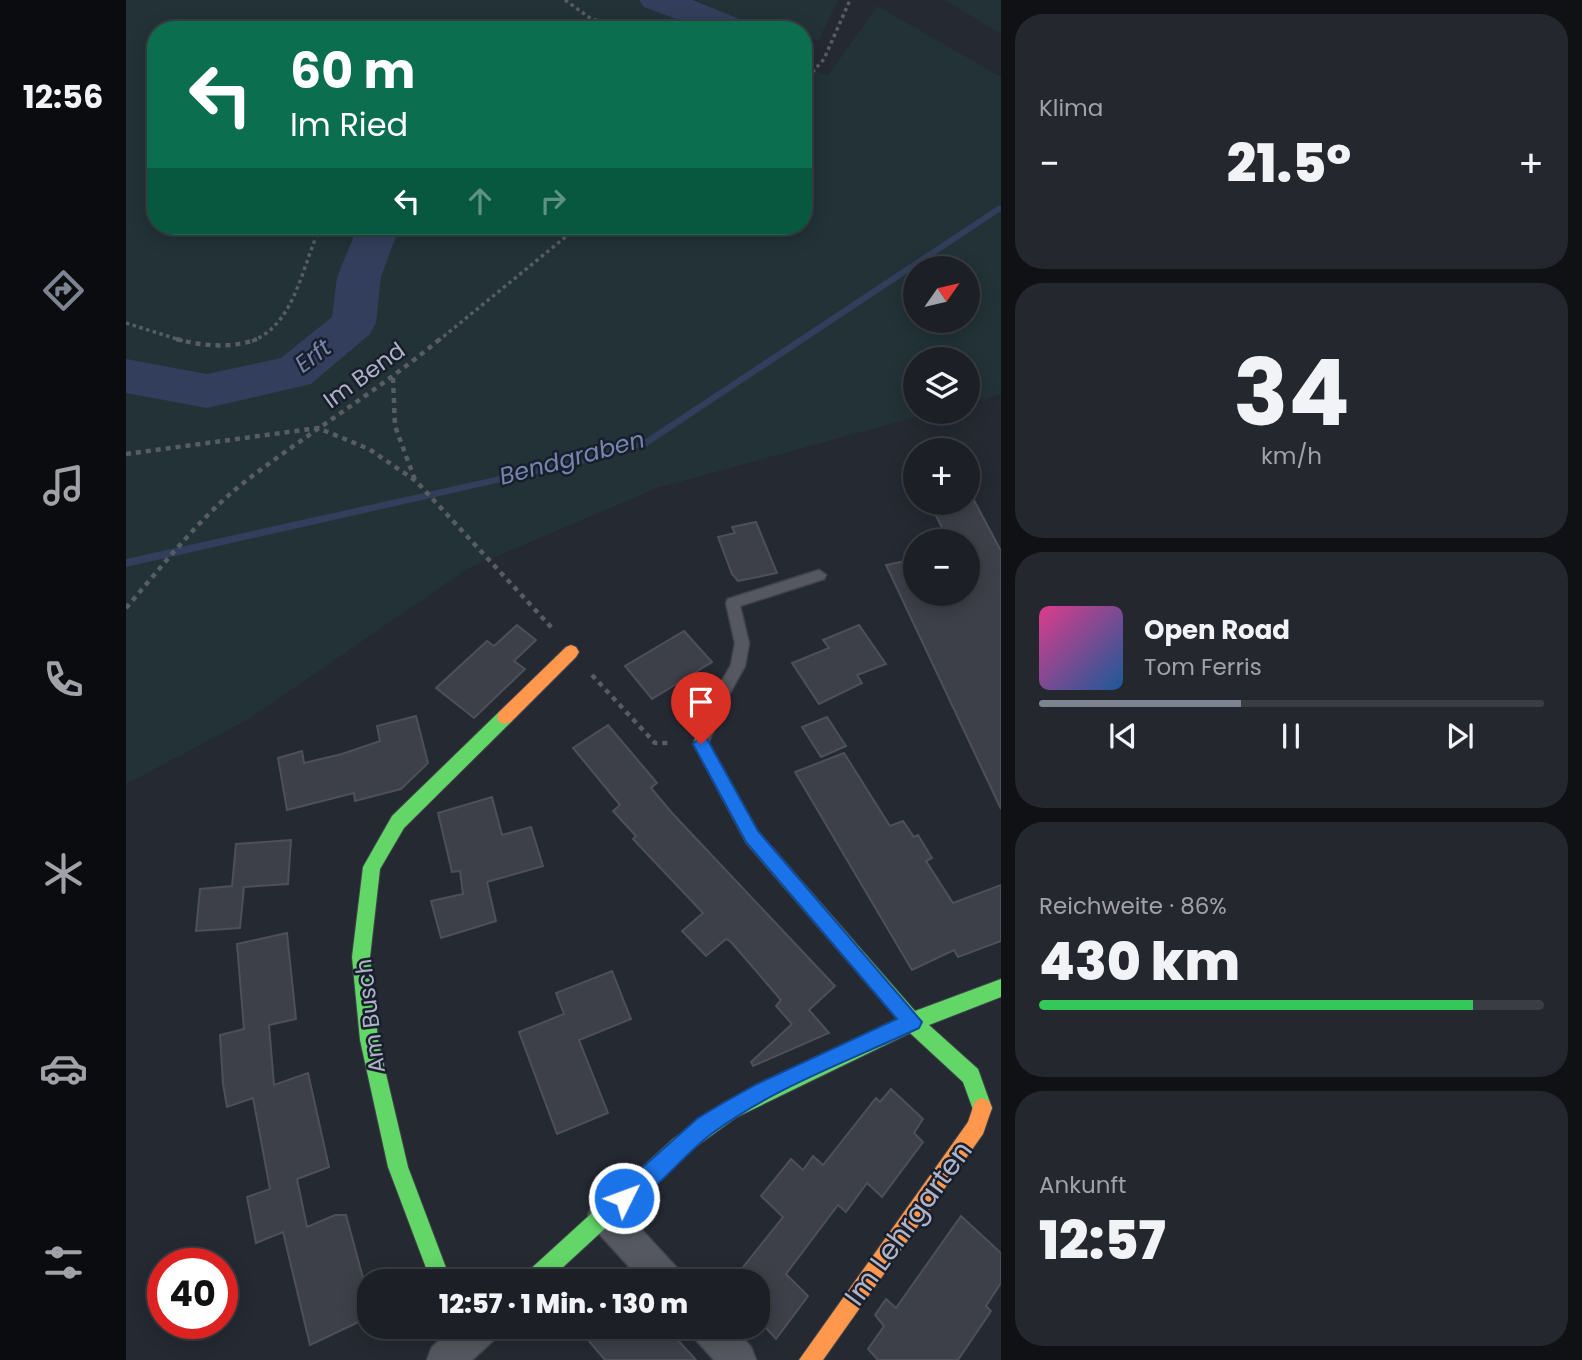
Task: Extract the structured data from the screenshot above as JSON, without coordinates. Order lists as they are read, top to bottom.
{
  "streets": {
    "street": ["Am Busch", "Im Lehrgarten"],
    "path": ["Im Bend"]
  },
  "water": ["Erft", "Bendgraben"],
  "north": "top right",
  "page": {
    "tabs": "12:56",
    "tile": [
      "Klima",
      ["34", "km/h"],
      ["Reichweite · 86%", "430 km"],
      ["Ankunft", "12:57"]
    ],
    "turn": ["60 m", "Im Ried"],
    "heat": ["−", "21.5°", "+"],
    "map_buttons": ["+", "−"],
    "song": ["Open Road", "Tom Ferris"],
    "limit": "40",
    "trip": "12:57 · 1 Min. · 130 m"
  }
}
